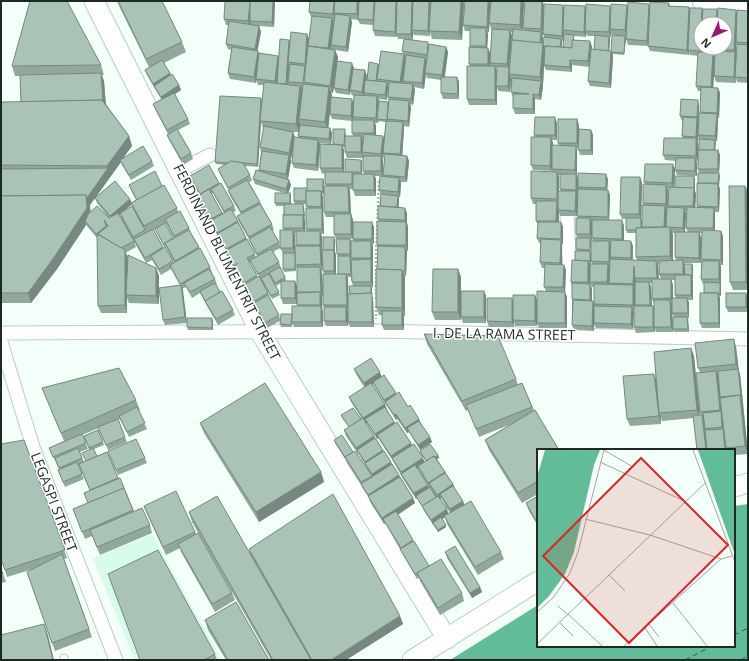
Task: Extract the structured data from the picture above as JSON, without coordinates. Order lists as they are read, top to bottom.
{
  "streets": {
    "street": ["FERDINAND BLUMENTRIT STREET", "I. DE LA RAMA STREET", "LEGASPI STREET"]
  },
  "crossings": [
    ["FERDINAND BLUMENTRIT STREET", "I. DE LA RAMA STREET"]
  ],
  "north": "bottom left"
}
